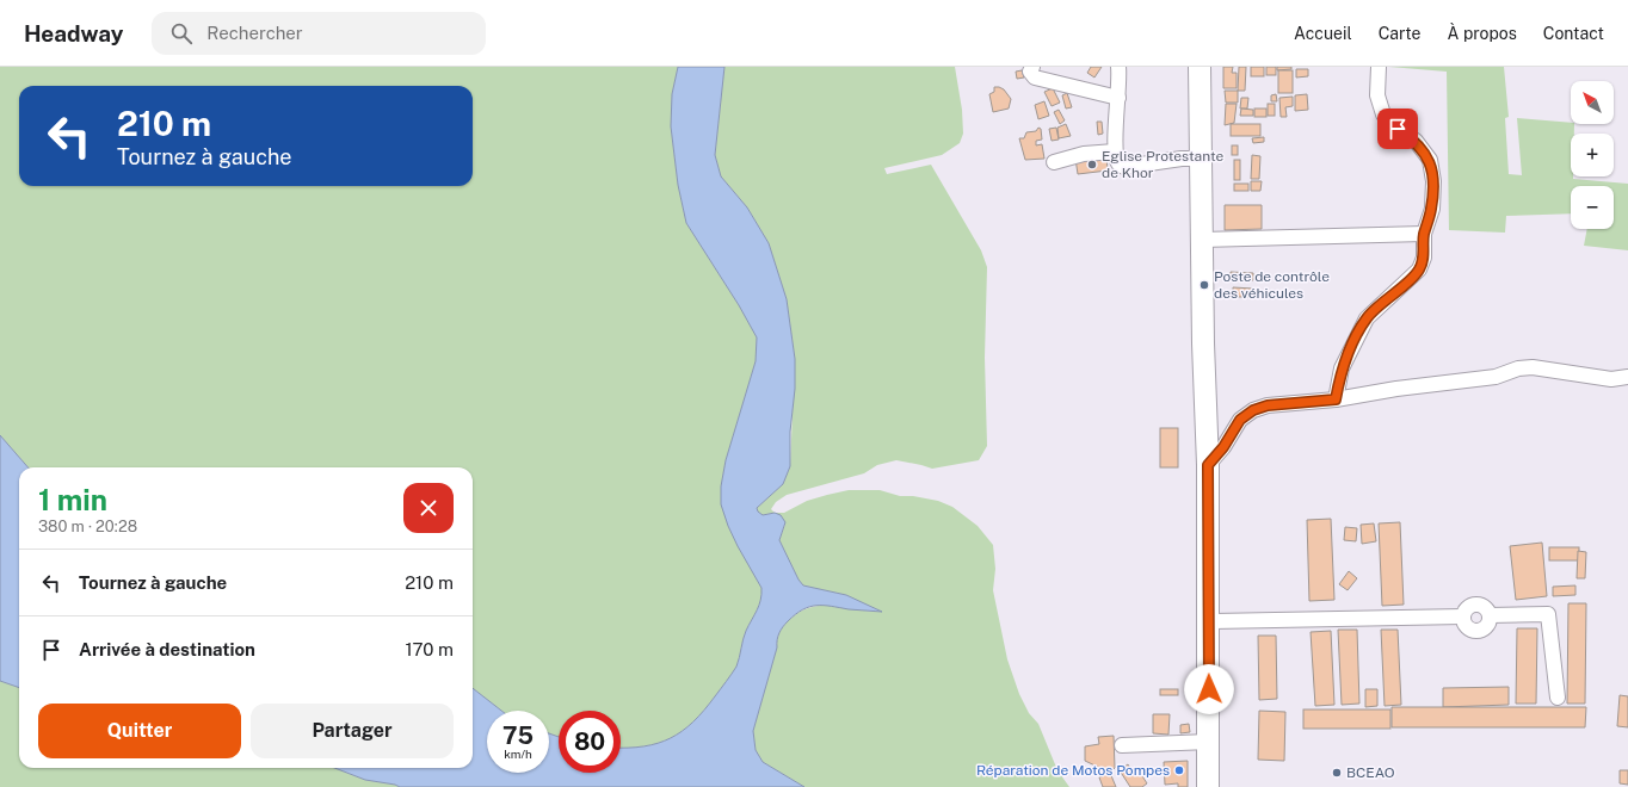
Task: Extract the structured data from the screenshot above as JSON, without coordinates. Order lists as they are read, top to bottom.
{
  "places": [
    "Eglise Protestante de Khor",
    "Poste de contrôle des véhicules",
    "Réparation de Motos Pompes",
    "BCEAO"
  ],
  "north": "top left",
  "page": {
    "header": "Headway",
    "search": "Rechercher",
    "nav": [
      "Accueil",
      "Carte",
      "À propos",
      "Contact"
    ],
    "map_buttons": ["+", "−"],
    "turn": ["210 m", "Tournez à gauche"],
    "heading": ["1 min", "380 m · 20:28"],
    "list": [
      {
        "name": "Tournez à gauche",
        "value": "210 m"
      },
      {
        "name": "Arrivée à destination",
        "value": "170 m"
      }
    ],
    "buttons": ["Quitter", "Partager"],
    "speed": "75 km/h",
    "limit": "80"
  }
}
